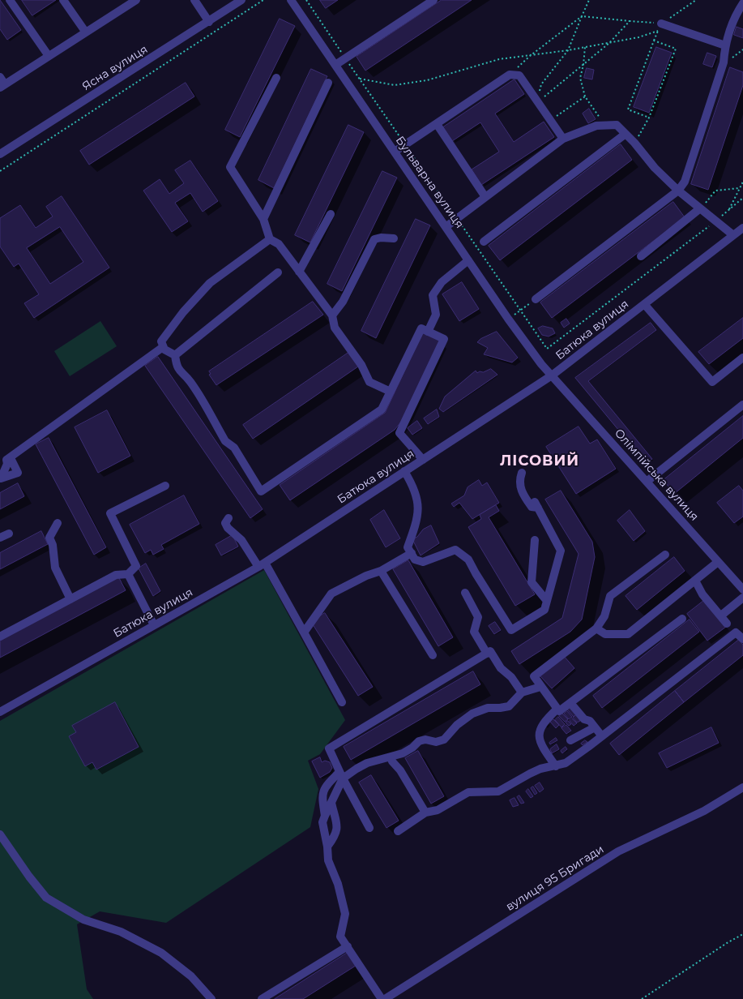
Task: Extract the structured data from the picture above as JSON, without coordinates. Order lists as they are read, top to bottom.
{
  "streets": {
    "street": [
      "Ясна вулиця",
      "Бульварна вулиця",
      "Батюка вулиця",
      "Олімпійська вулиця",
      "вулиця 95 Бригади"
    ]
  },
  "crossings": [
    ["Бульварна вулиця", "Батюка вулиця"],
    ["Бульварна вулиця", "Олімпійська вулиця"],
    ["Батюка вулиця", "Олімпійська вулиця"]
  ],
  "districts": ["ЛІСОВИЙ"]
}
